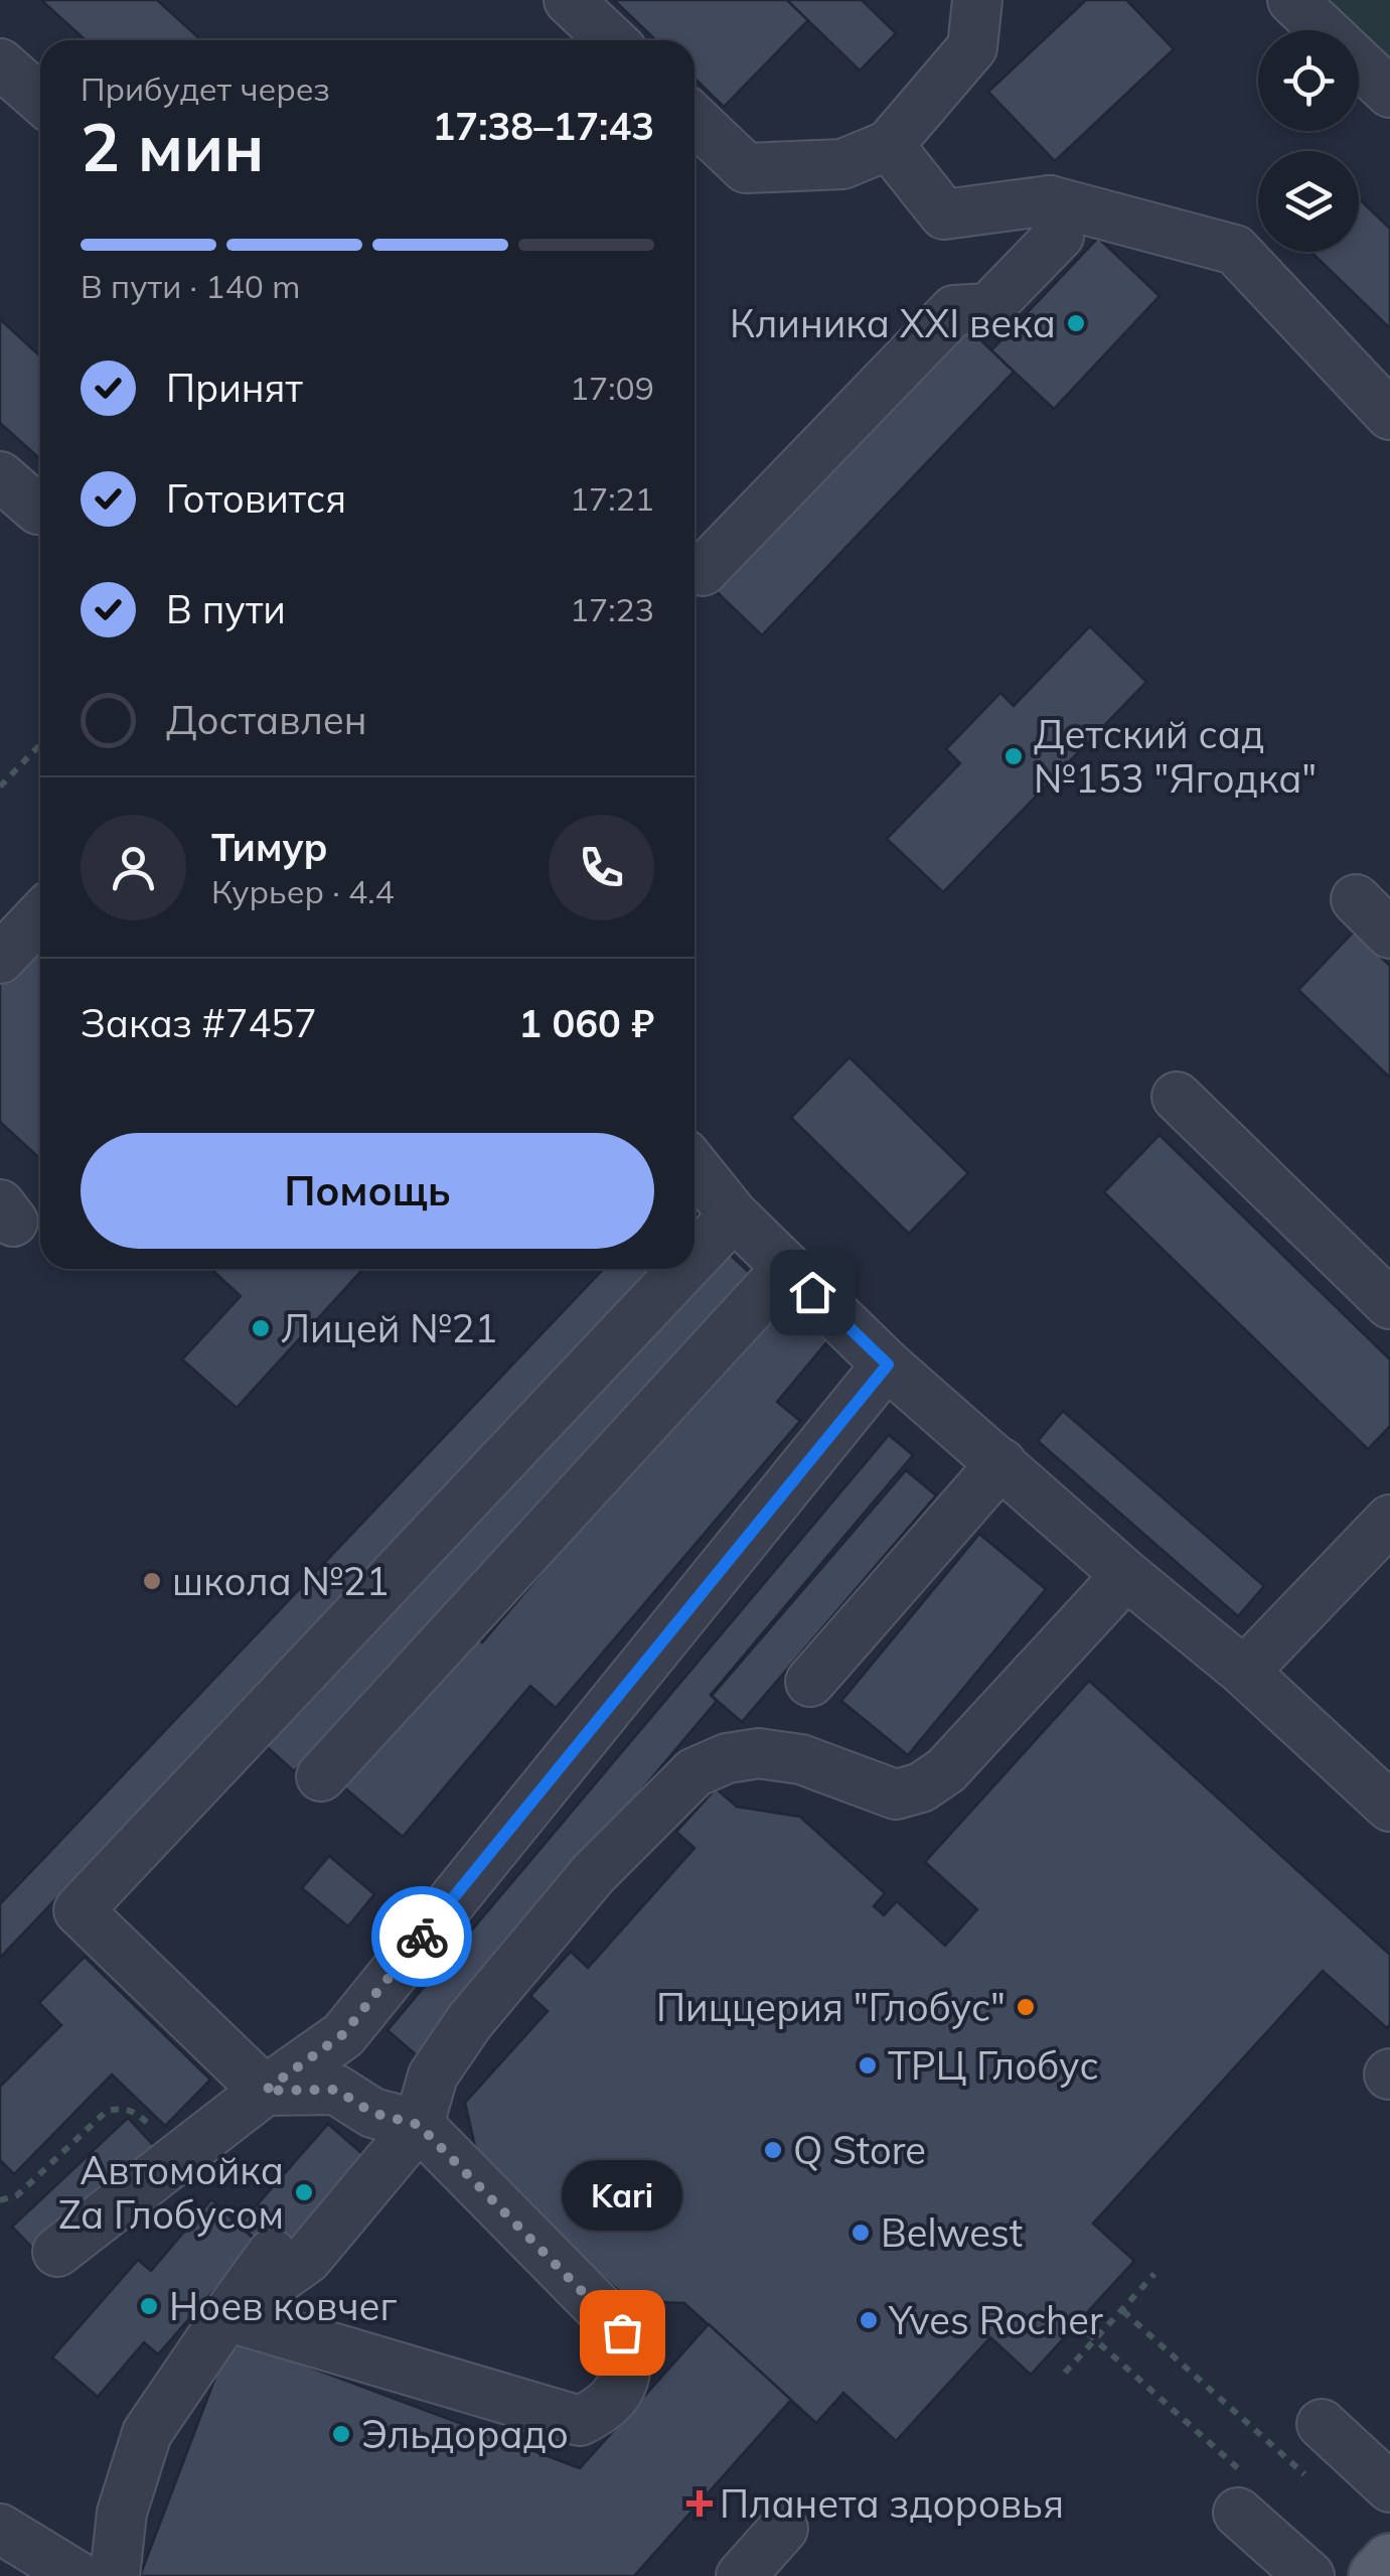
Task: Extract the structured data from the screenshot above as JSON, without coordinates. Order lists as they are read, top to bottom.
{
  "places": {
    "other": [
      "Клиника XXI века",
      "Детский сад №153 \"Ягодка\"",
      "Лицей №21",
      "школа №21",
      "Пиццерия \"Глобус\"",
      "ТРЦ Глобус",
      "Q Store",
      "Автомойка Za Глобусом",
      "Belwest",
      "Ноев ковчег",
      "Yves Rocher",
      "Kari",
      "Эльдорадо"
    ],
    "health": ["Планета здоровья"]
  },
  "page": {
    "heading": ["2 мин", "Прибудет через", "17:38–17:43"],
    "panel": [
      "Тимур",
      "Курьер · 4.4",
      "Заказ #7457",
      "1 060 ₽"
    ],
    "bar": "В пути · 140 m",
    "list": [
      ["Принят", "17:09"],
      ["Готовится", "17:21"],
      ["В пути", "17:23"],
      "Доставлен"
    ],
    "buttons": "Помощь",
    "bubble": "Kari"
  }
}
